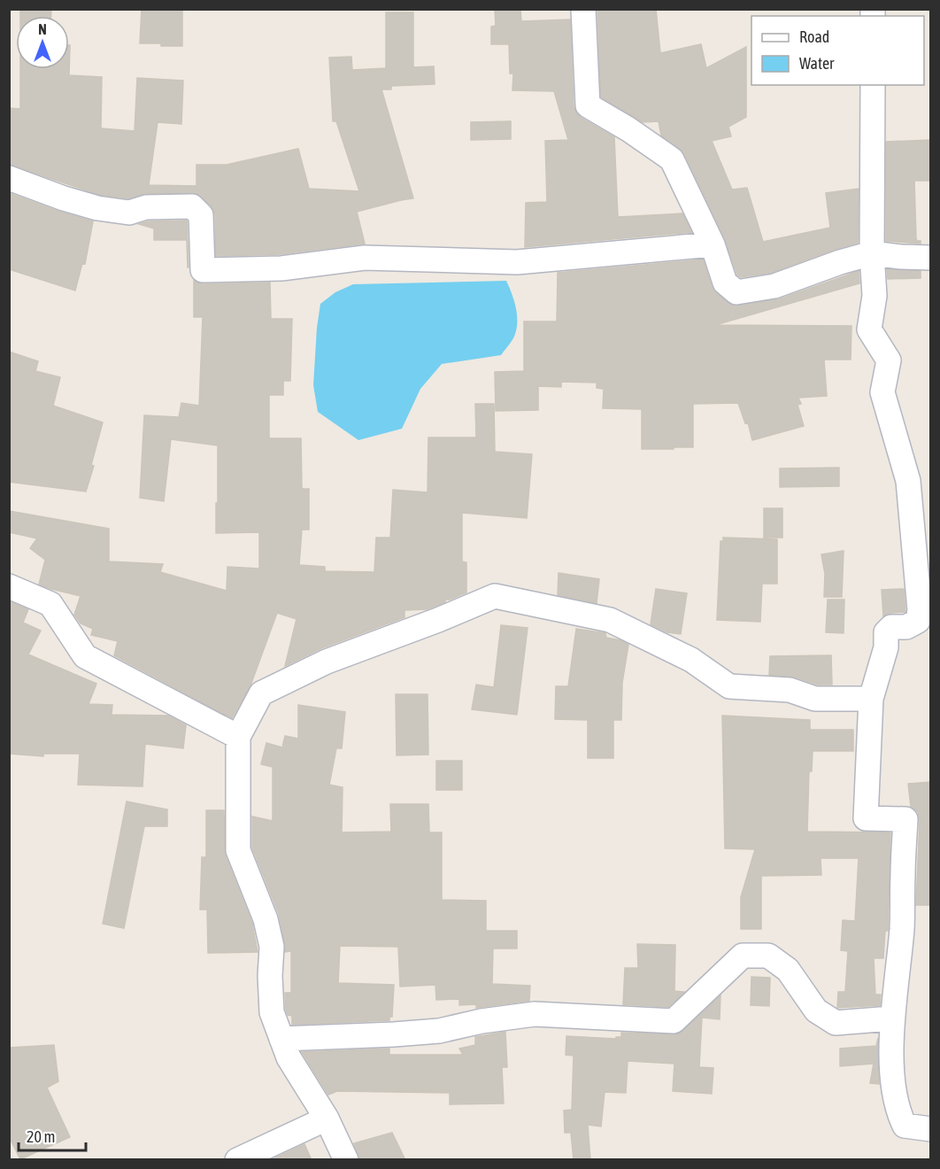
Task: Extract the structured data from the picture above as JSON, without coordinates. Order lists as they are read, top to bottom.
{
  "legend": ["Road", "Water"],
  "scale_bar": "20 m",
  "north": "top"
}
